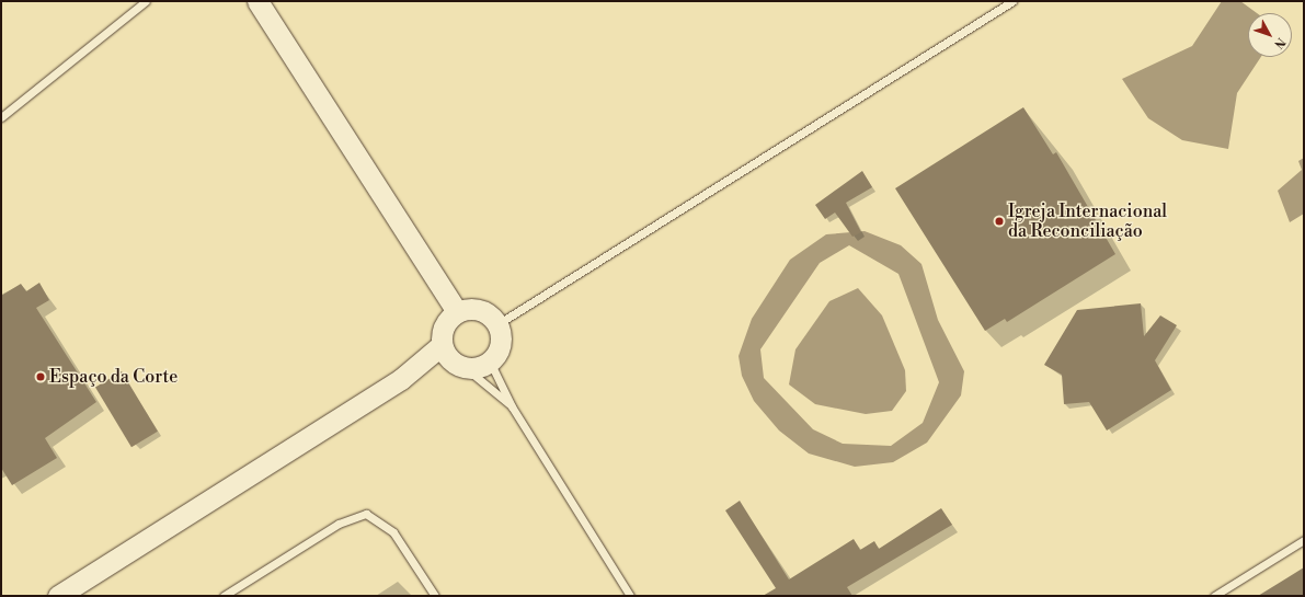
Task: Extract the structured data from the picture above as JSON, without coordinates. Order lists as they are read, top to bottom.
{
  "places": ["Igreja Internacional da Reconciliação", "Espaço da Corte"],
  "north": "bottom right"
}
